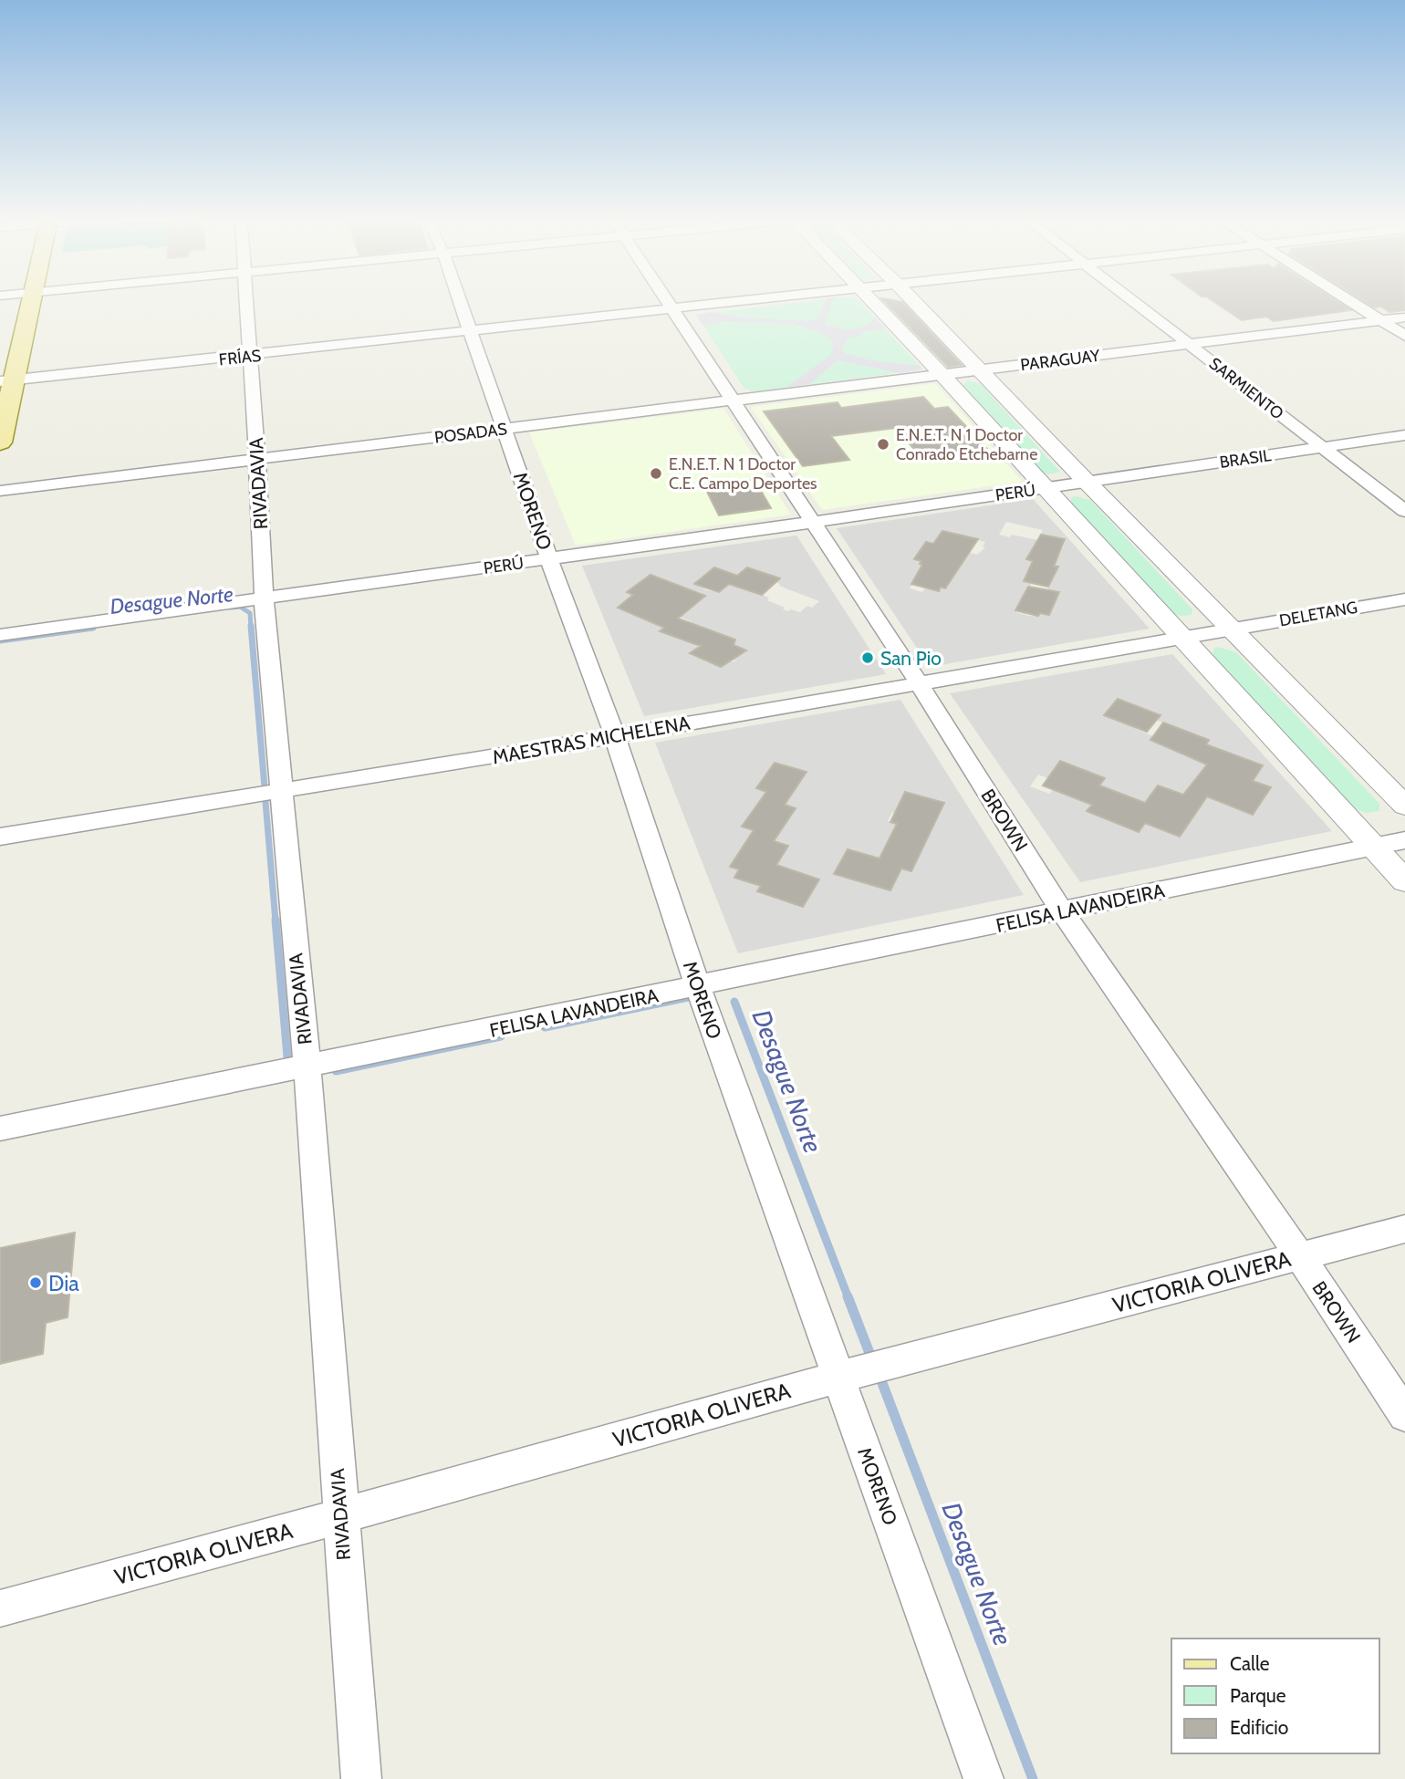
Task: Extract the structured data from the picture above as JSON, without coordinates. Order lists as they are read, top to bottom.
{
  "streets": {
    "street": [
      "FRÍAS",
      "PARAGUAY",
      "SARMIENTO",
      "POSADAS",
      "BRASIL",
      "RIVADAVIA",
      "PERÚ",
      "MORENO",
      "DELETANG",
      "MAESTRAS MICHELENA",
      "BROWN",
      "FELISA LAVANDEIRA",
      "VICTORIA OLIVERA"
    ]
  },
  "crossings": [
    ["FRÍAS", "RIVADAVIA"],
    ["FRÍAS", "MORENO"],
    ["FRÍAS", "BROWN"],
    ["PARAGUAY", "SARMIENTO"],
    ["PARAGUAY", "POSADAS"],
    ["SARMIENTO", "BRASIL"],
    ["POSADAS", "RIVADAVIA"],
    ["POSADAS", "MORENO"],
    ["POSADAS", "BROWN"],
    ["BRASIL", "PERÚ"],
    ["RIVADAVIA", "PERÚ"],
    ["RIVADAVIA", "MAESTRAS MICHELENA"],
    ["RIVADAVIA", "FELISA LAVANDEIRA"],
    ["RIVADAVIA", "VICTORIA OLIVERA"],
    ["PERÚ", "MORENO"],
    ["PERÚ", "BROWN"],
    ["MORENO", "MAESTRAS MICHELENA"],
    ["MORENO", "FELISA LAVANDEIRA"],
    ["MORENO", "VICTORIA OLIVERA"],
    ["DELETANG", "MAESTRAS MICHELENA"],
    ["MAESTRAS MICHELENA", "BROWN"],
    ["BROWN", "FELISA LAVANDEIRA"],
    ["BROWN", "VICTORIA OLIVERA"]
  ],
  "water": ["Desague Norte"],
  "places": [
    "E.N.E.T. N 1 Doctor Conrado Etchebarne",
    "E.N.E.T. N 1 Doctor C.E. Campo Deportes",
    "San Pio",
    "Dia"
  ],
  "legend": ["Calle", "Parque", "Edificio"]
}
